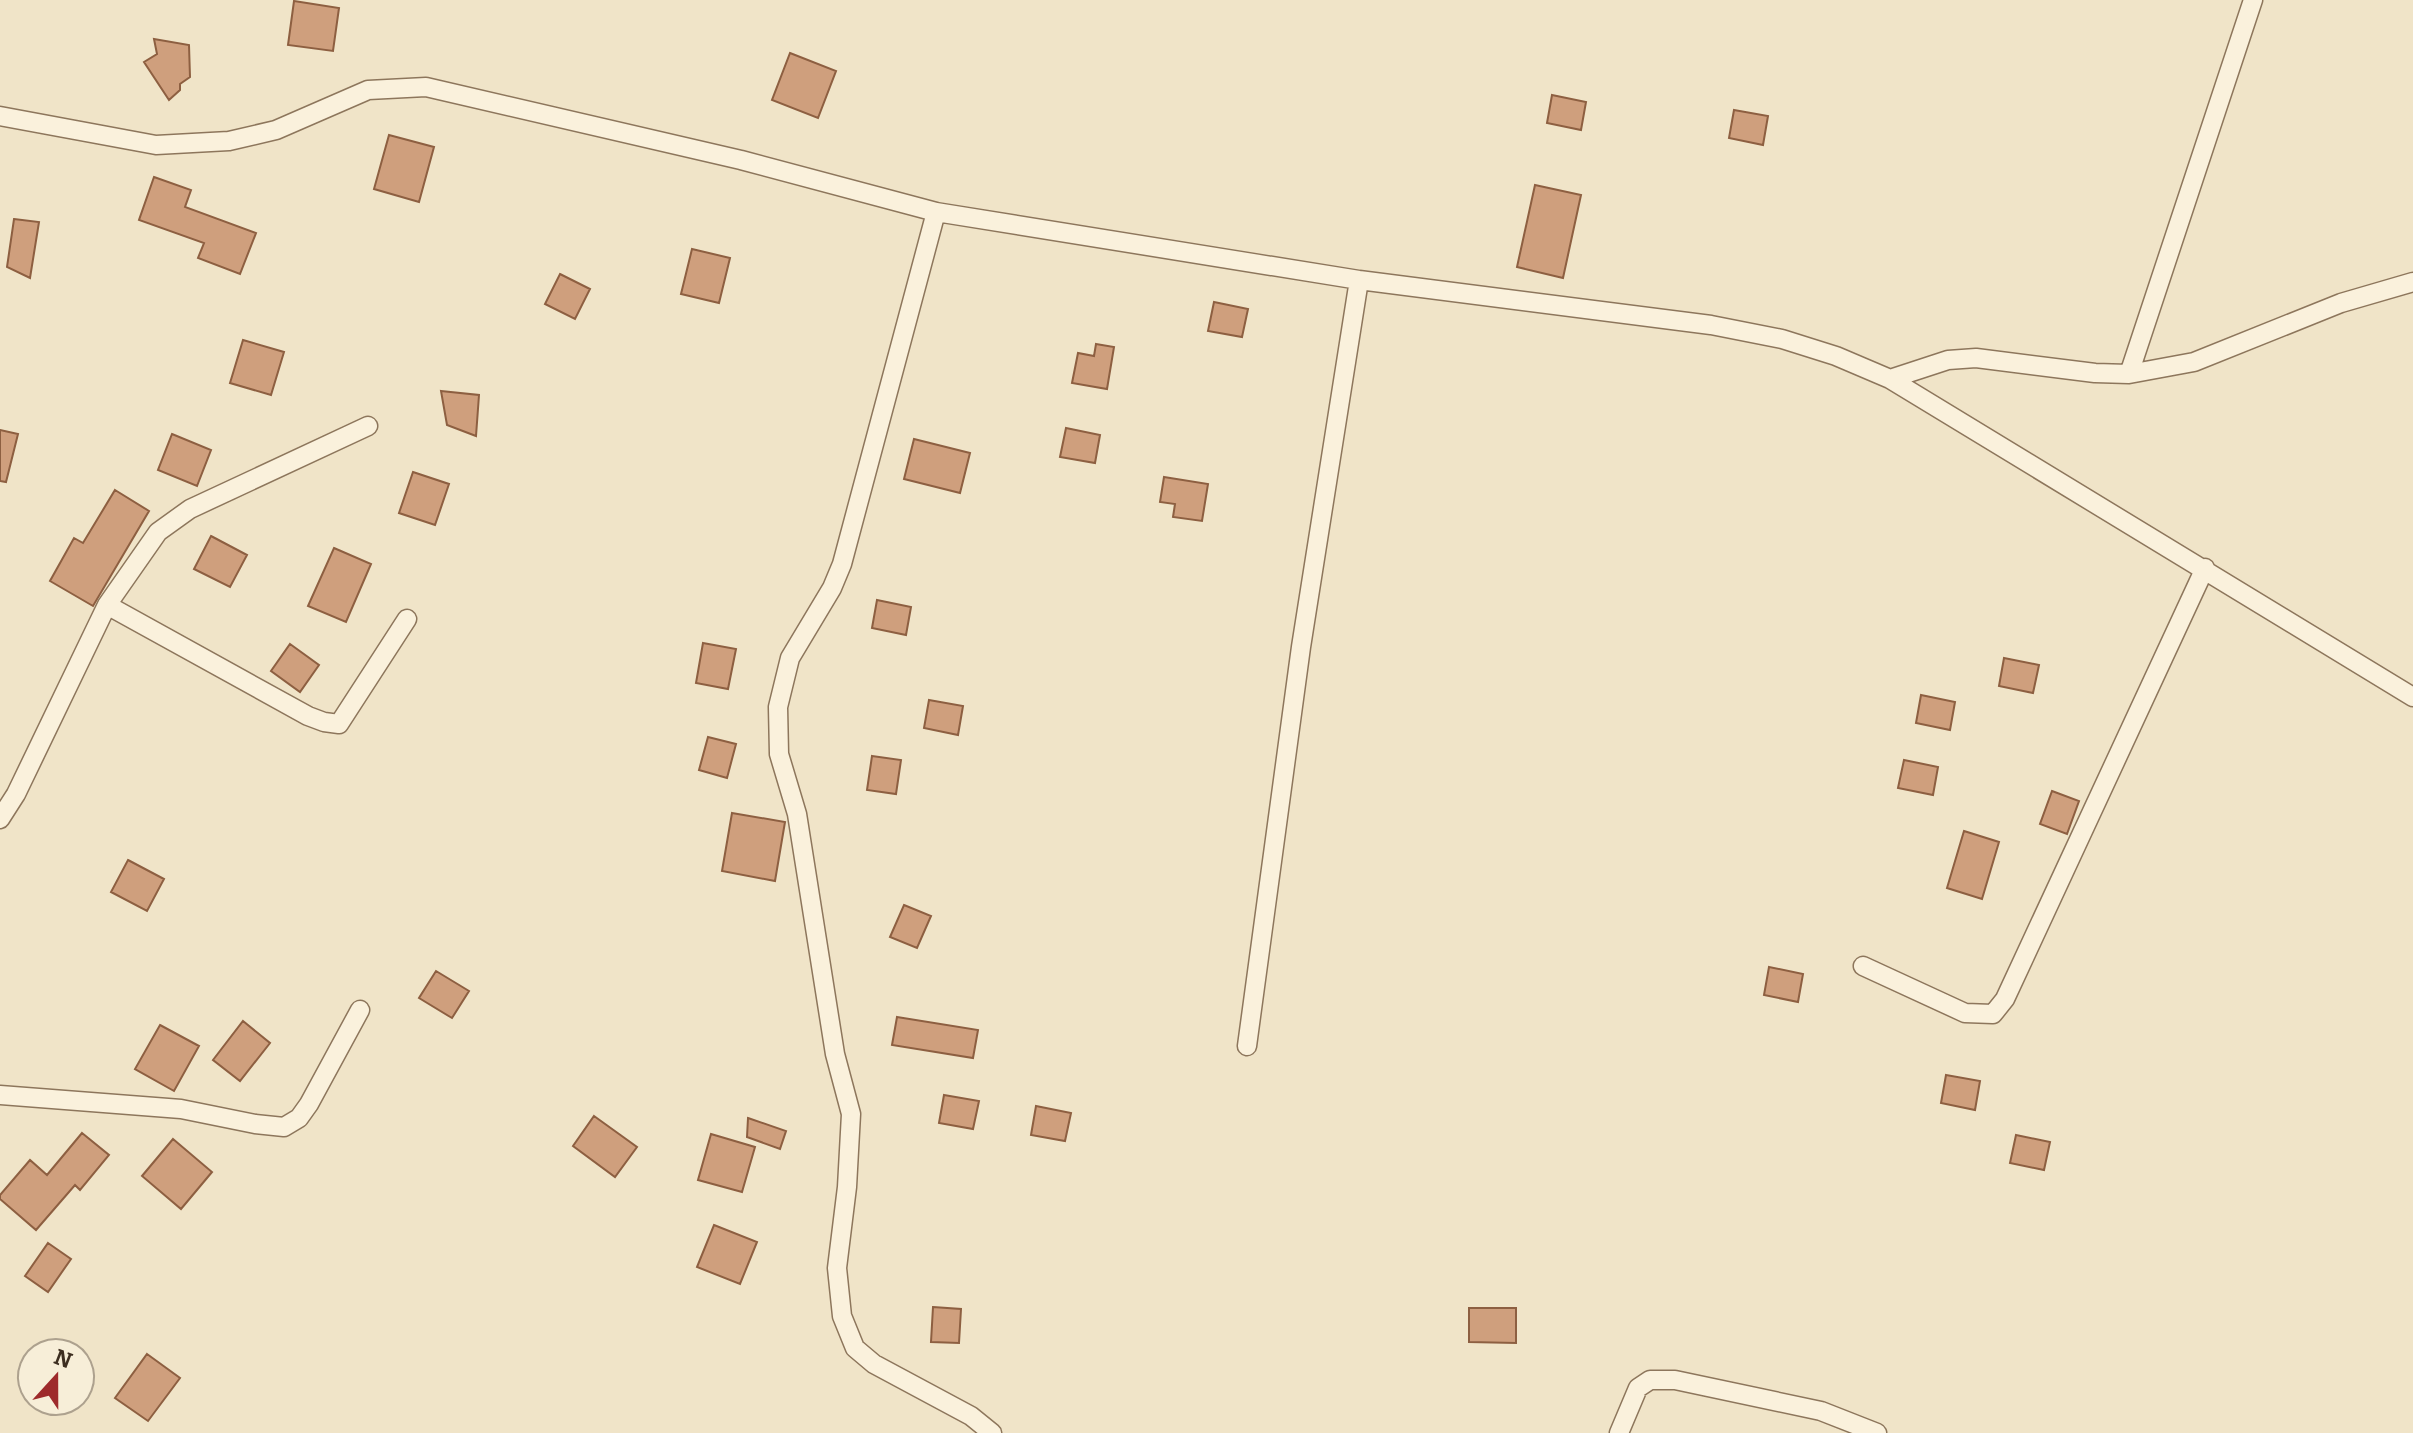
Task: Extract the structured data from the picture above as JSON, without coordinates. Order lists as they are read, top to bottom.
{
  "north": "top"
}
